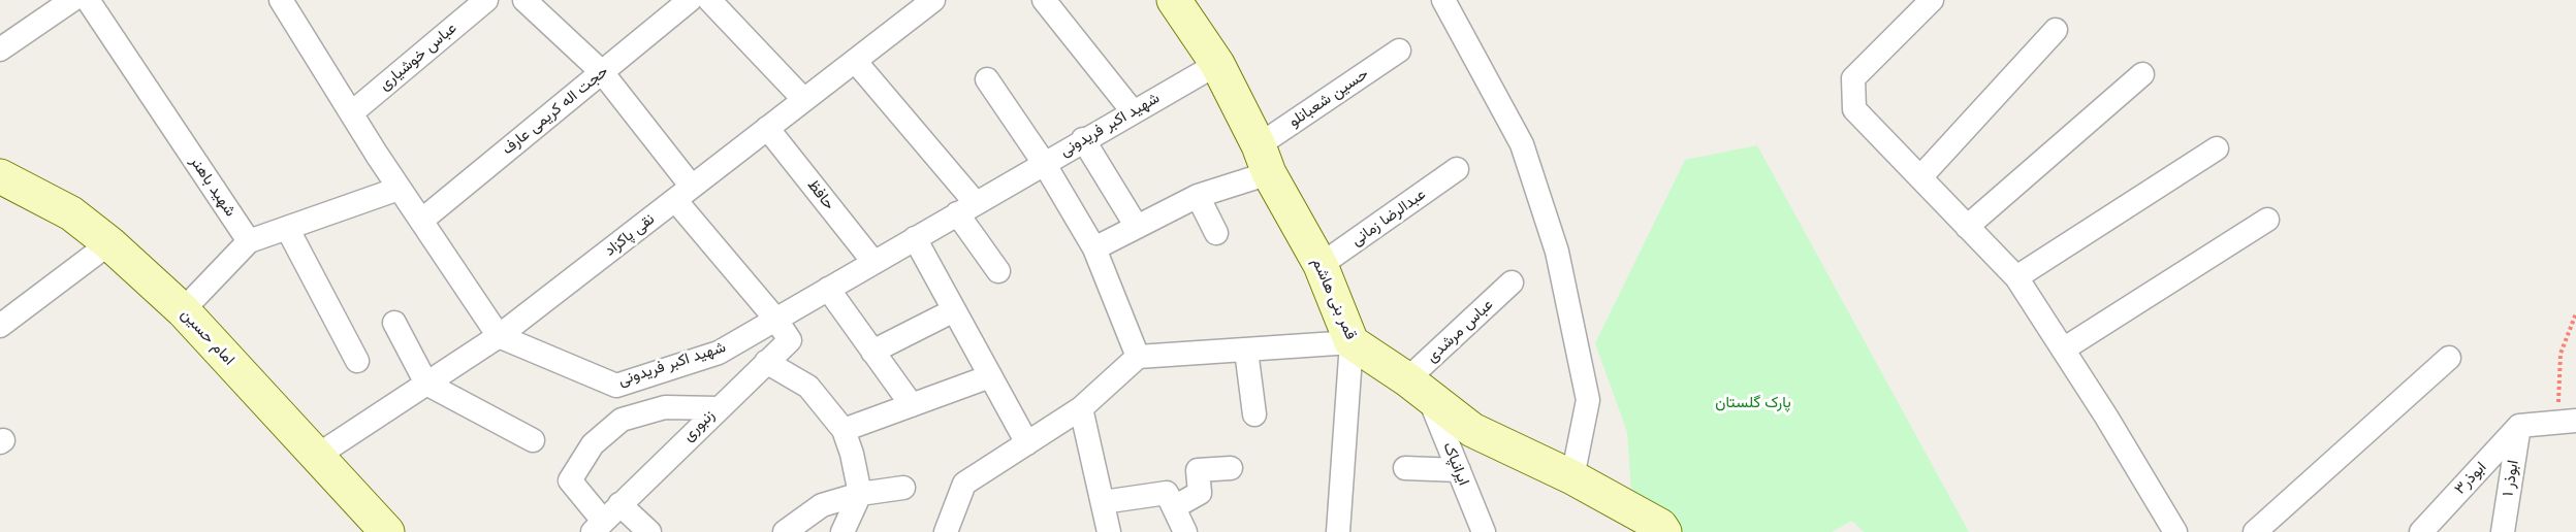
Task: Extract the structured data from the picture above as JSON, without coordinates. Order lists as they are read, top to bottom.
{
  "streets": {
    "street": [
      "عباس خوشیاری",
      "حسین شعبانلو",
      "حجت اله کریمی عارف",
      "شهید اکبر فریدونی",
      "شهید باهنر",
      "حافظ",
      "عبدالرضا زمانی",
      "نقی پاکزاد",
      "قمر بنی هاشم",
      "عباس مرشدی",
      "امام حسین",
      "زنبوری",
      "ایرانپاک",
      "ابوذر۳",
      "ابوذر ۱"
    ]
  },
  "crossings": [
    ["حسین شعبانلو", "قمر بنی هاشم"],
    ["شهید اکبر فریدونی", "حافظ"],
    ["شهید اکبر فریدونی", "نقی پاکزاد"],
    ["شهید اکبر فریدونی", "قمر بنی هاشم"],
    ["شهید اکبر فریدونی", "زنبوری"],
    ["حافظ", "نقی پاکزاد"],
    ["عبدالرضا زمانی", "قمر بنی هاشم"],
    ["نقی پاکزاد", "امام حسین"],
    ["قمر بنی هاشم", "عباس مرشدی"],
    ["قمر بنی هاشم", "ایرانپاک"],
    ["عباس مرشدی", "ایرانپاک"],
    ["ابوذر۳", "ابوذر ۱"]
  ],
  "parks": ["پارک گلستان"]
}
